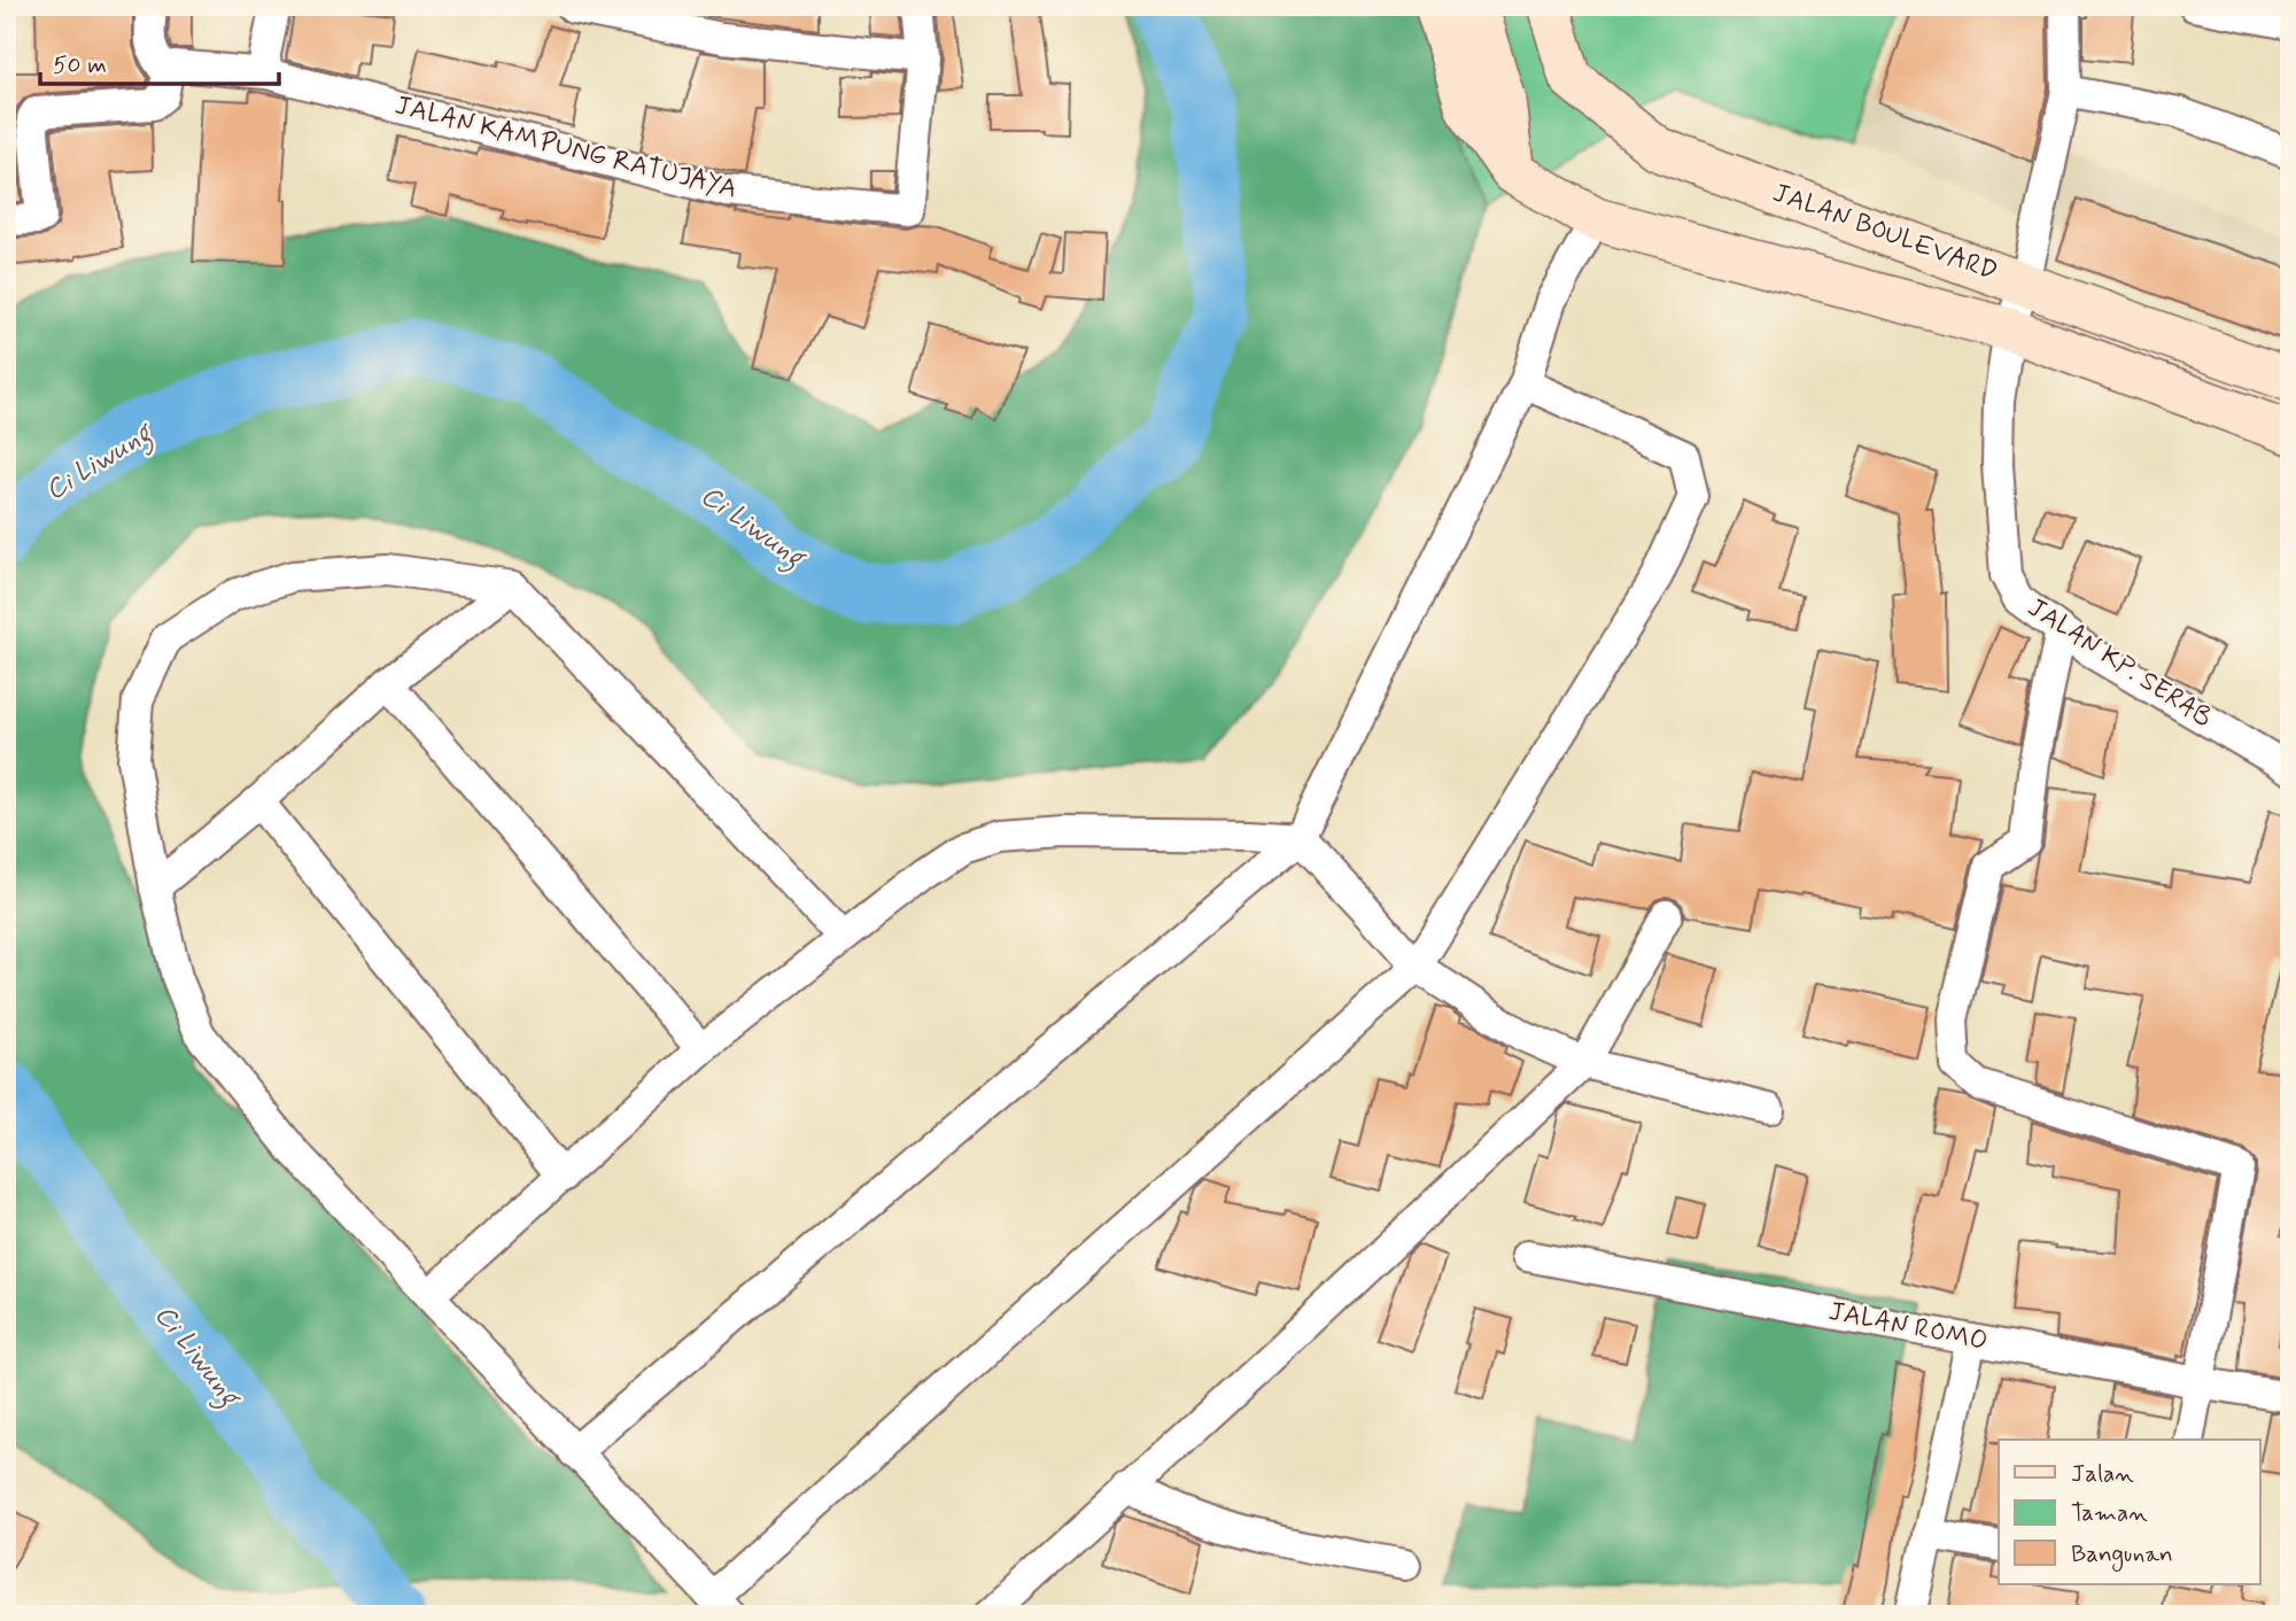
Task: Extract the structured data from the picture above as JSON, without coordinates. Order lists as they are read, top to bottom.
{
  "streets": {
    "main road": ["JALAN BOULEVARD"],
    "street": ["JALAN KAMPUNG RATUJAYA", "JALAN KP. SERAB", "JALAN ROMO"]
  },
  "crossings": [
    ["JALAN BOULEVARD", "JALAN KP. SERAB"]
  ],
  "water": ["Ci Liwung"],
  "legend": ["Jalan", "Taman", "Bangunan"],
  "scale_bar": "50 m"
}
